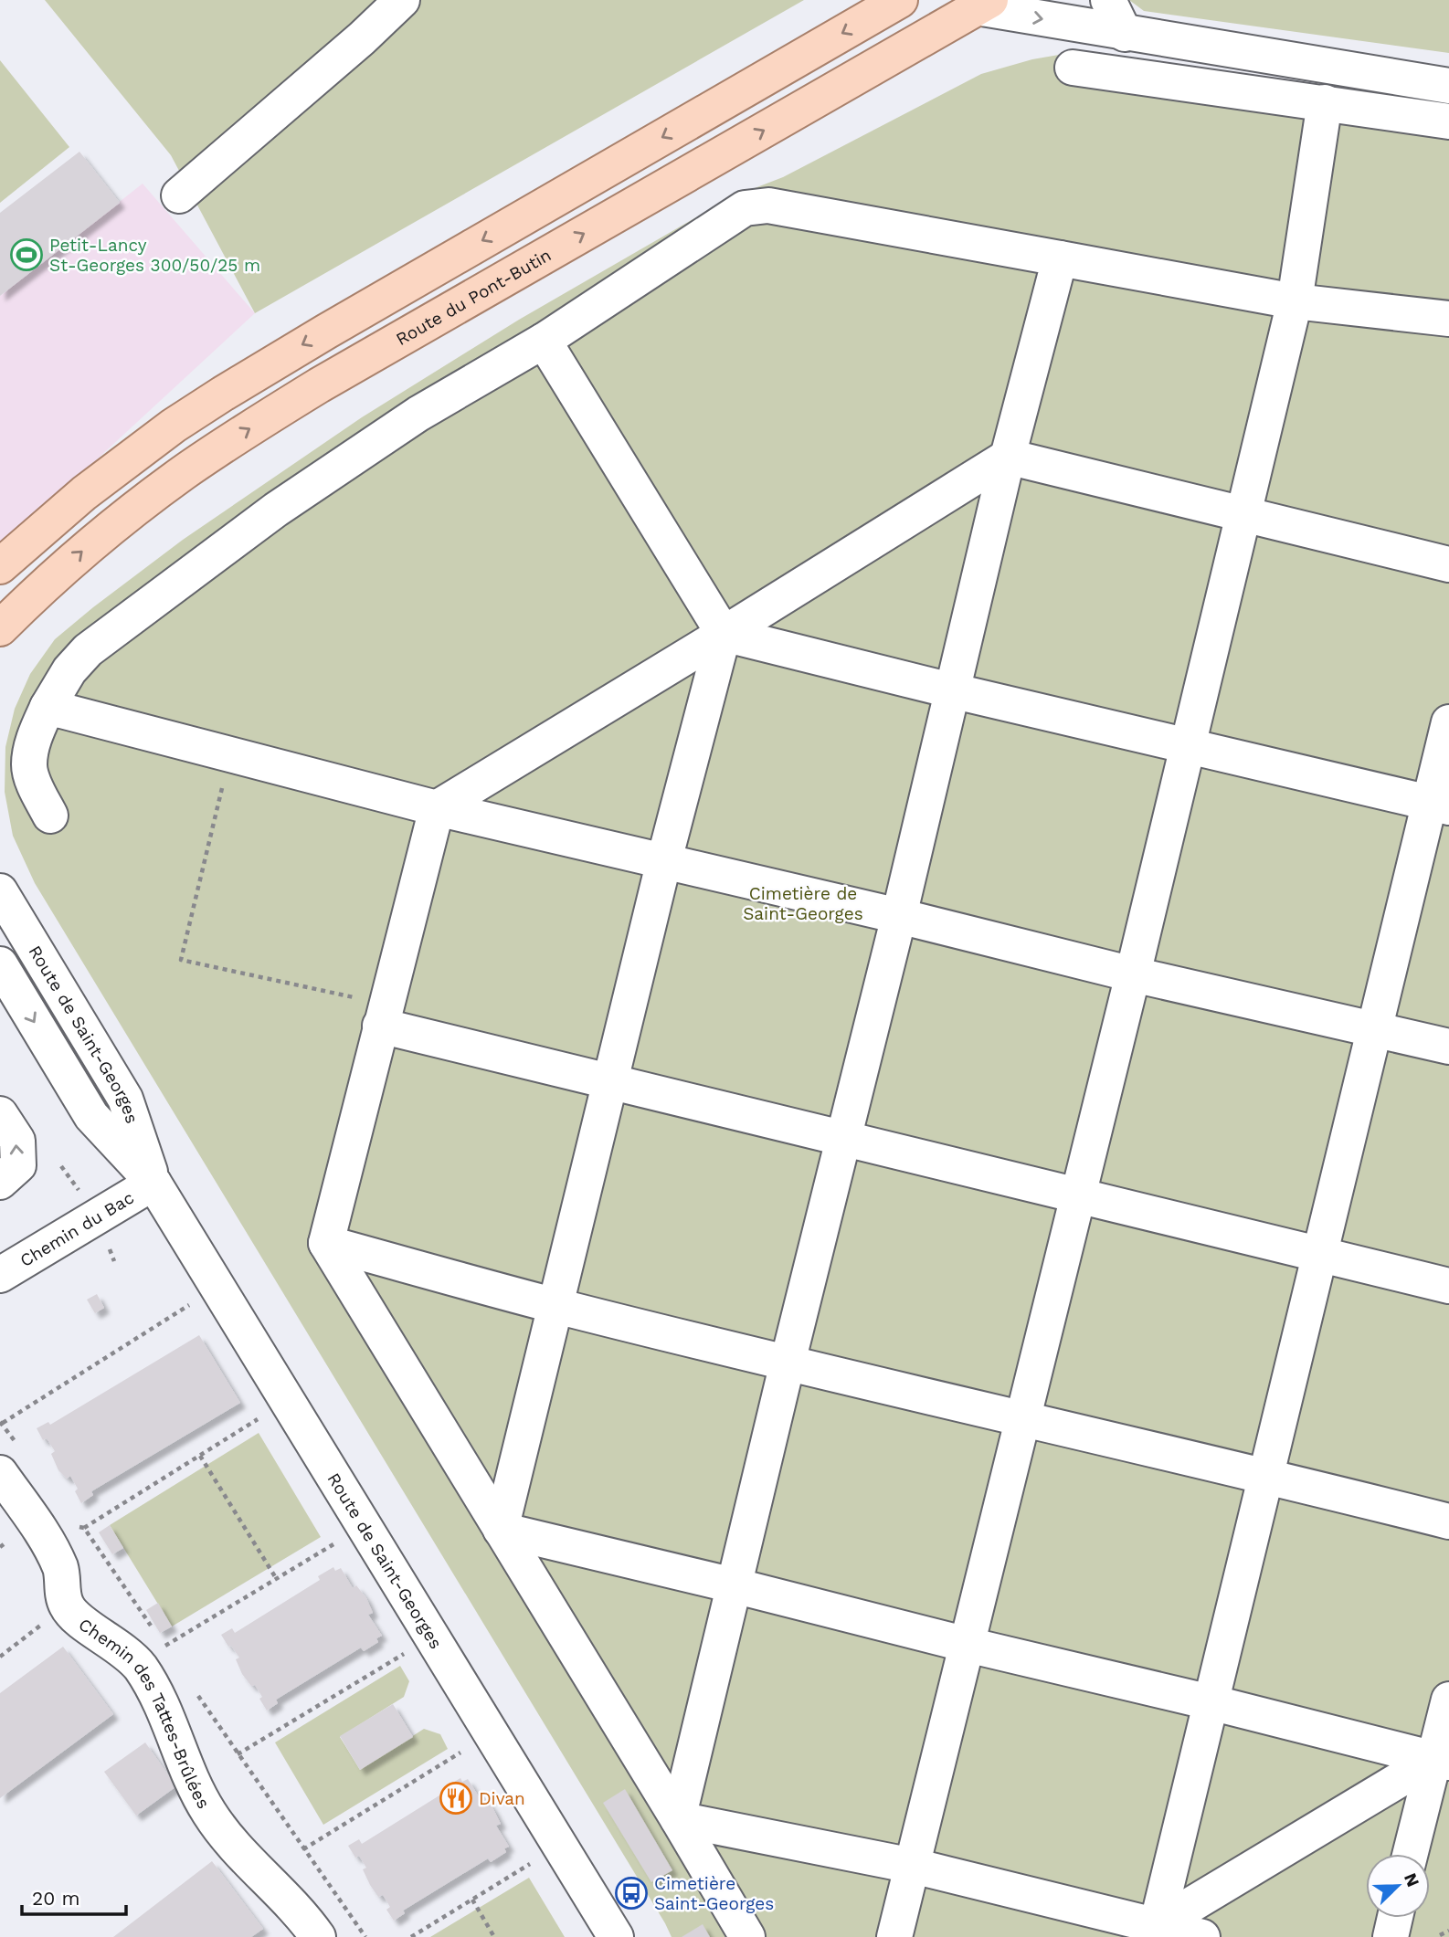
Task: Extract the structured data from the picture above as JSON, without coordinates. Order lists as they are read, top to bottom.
{
  "streets": {
    "main road": ["Route du Pont-Butin"],
    "street": ["Route de Saint-Georges", "Chemin du Bac", "Chemin des Tattes-Brûlées"]
  },
  "crossings": [
    ["Route de Saint-Georges", "Chemin du Bac"]
  ],
  "parks": ["Cimetière de Saint-Georges"],
  "places": {
    "sports": ["Petit-Lancy St-Georges 300/50/25 m"],
    "restaurant": ["Divan"],
    "bus stop": ["Cimetière Saint-Georges"]
  },
  "scale_bar": "20 m",
  "north": "top right"
}
